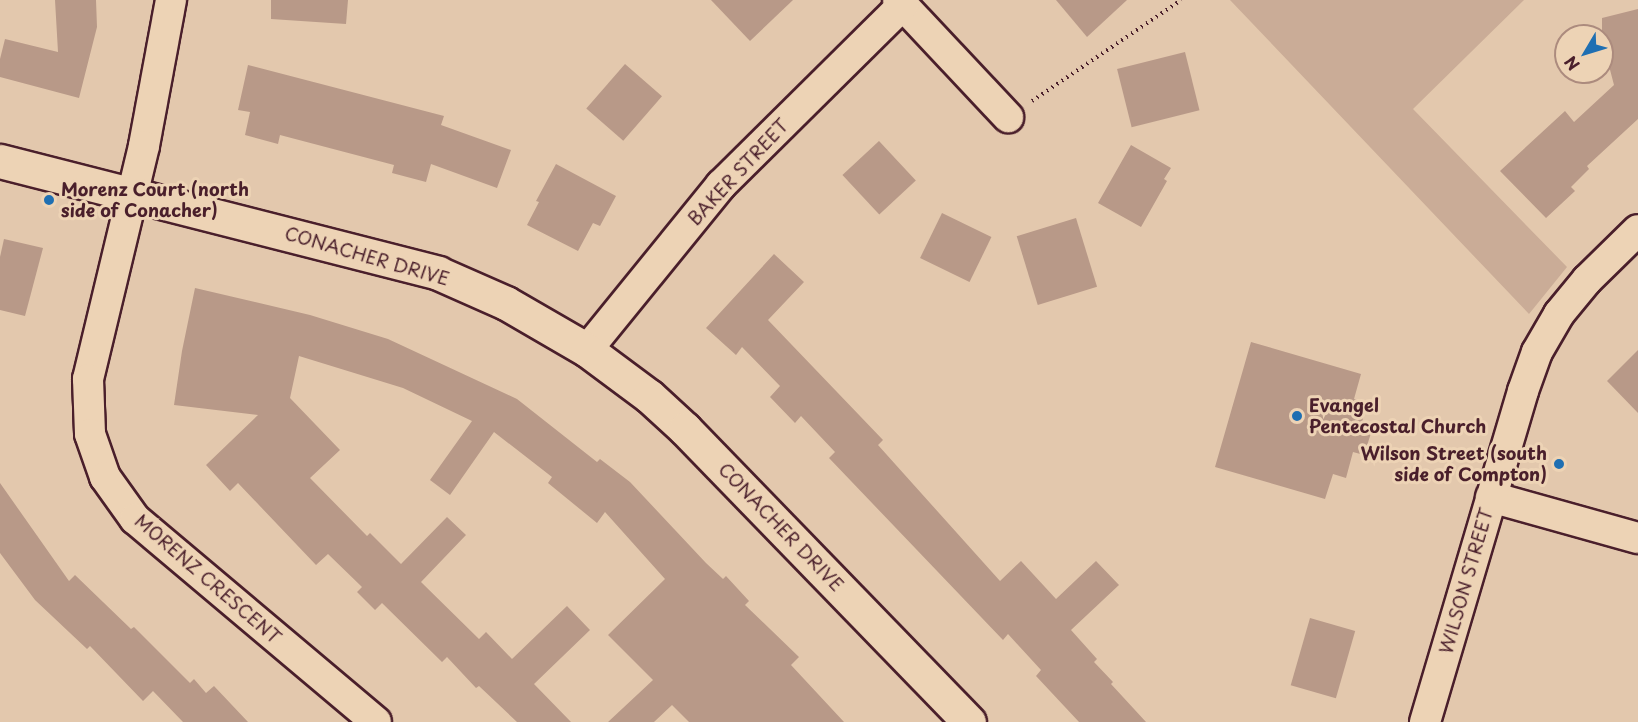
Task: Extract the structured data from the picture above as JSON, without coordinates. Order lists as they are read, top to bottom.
{
  "streets": {
    "street": [
      "BAKER STREET",
      "CONACHER DRIVE",
      "MORENZ CRESCENT",
      "WILSON STREET"
    ]
  },
  "crossings": [
    ["BAKER STREET", "CONACHER DRIVE"],
    ["CONACHER DRIVE", "MORENZ CRESCENT"]
  ],
  "places": ["Morenz Court (north side of Conacher)", "Evangel Pentecostal Church", "Wilson Street (south side of Compton)"],
  "north": "bottom left"
}
